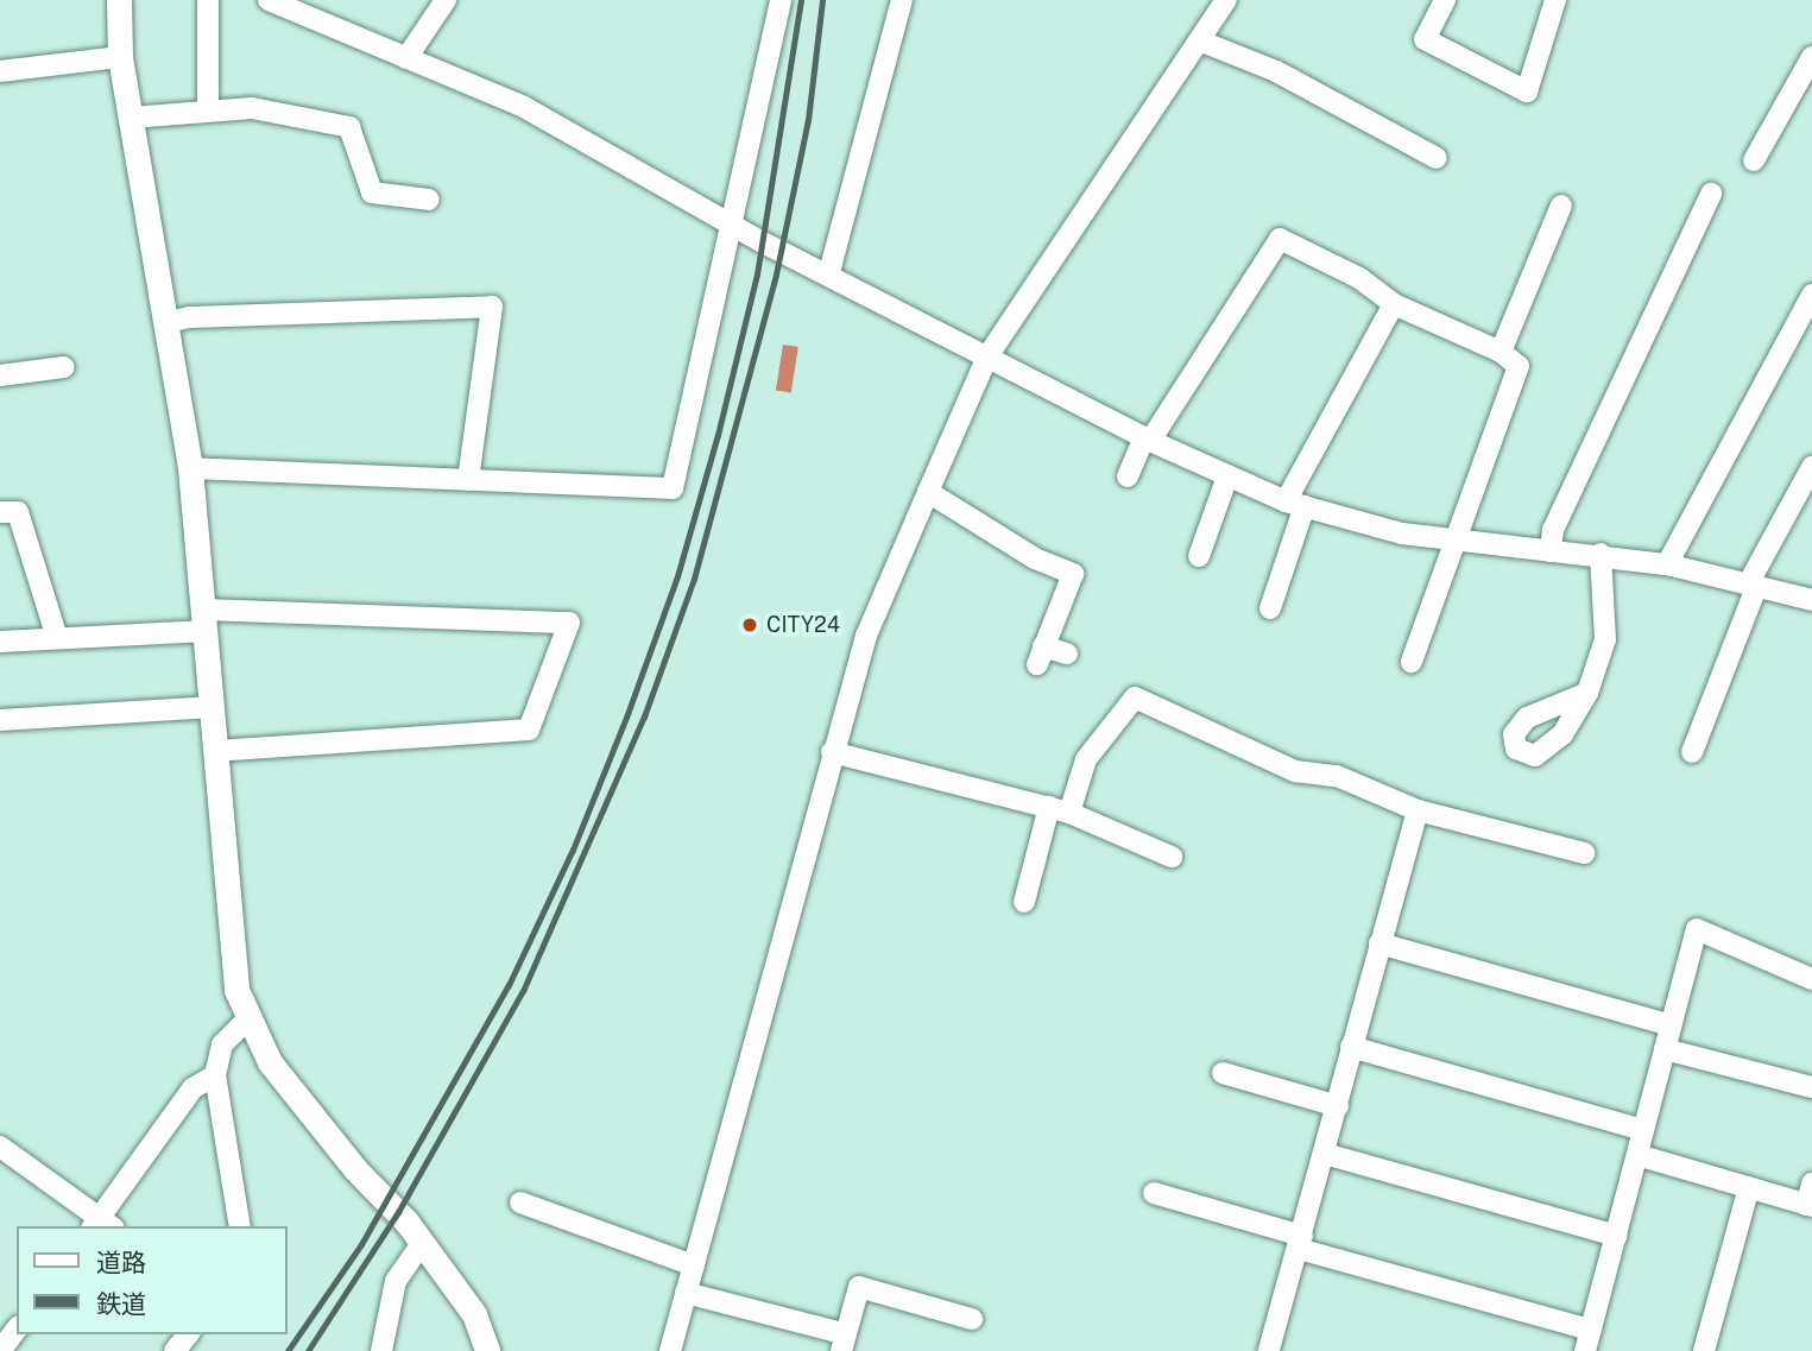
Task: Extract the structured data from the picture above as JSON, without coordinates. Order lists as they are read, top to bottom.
{
  "places": ["CITY24"],
  "legend": ["道路", "鉄道"]
}
